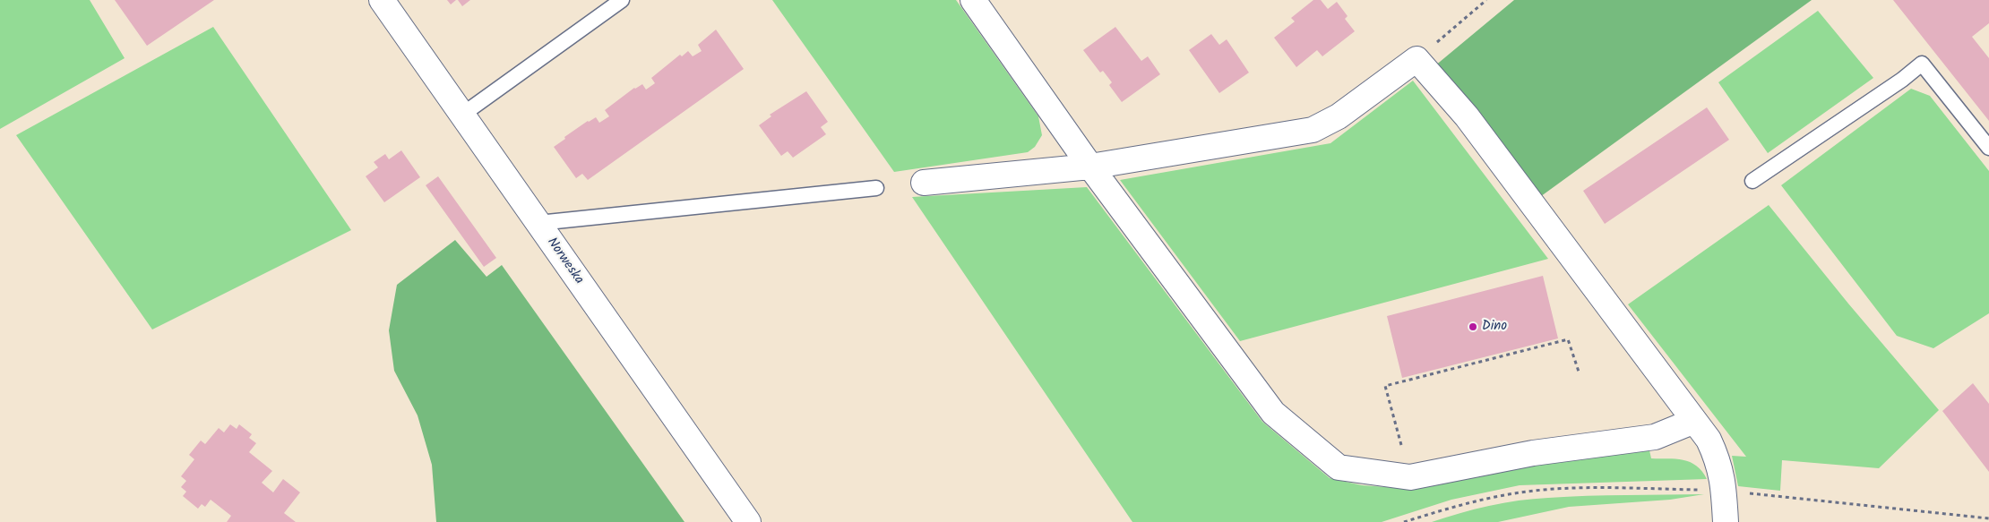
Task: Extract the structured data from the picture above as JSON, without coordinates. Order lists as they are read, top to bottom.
{
  "streets": {
    "street": ["Norweska"]
  },
  "places": ["Dino"]
}
